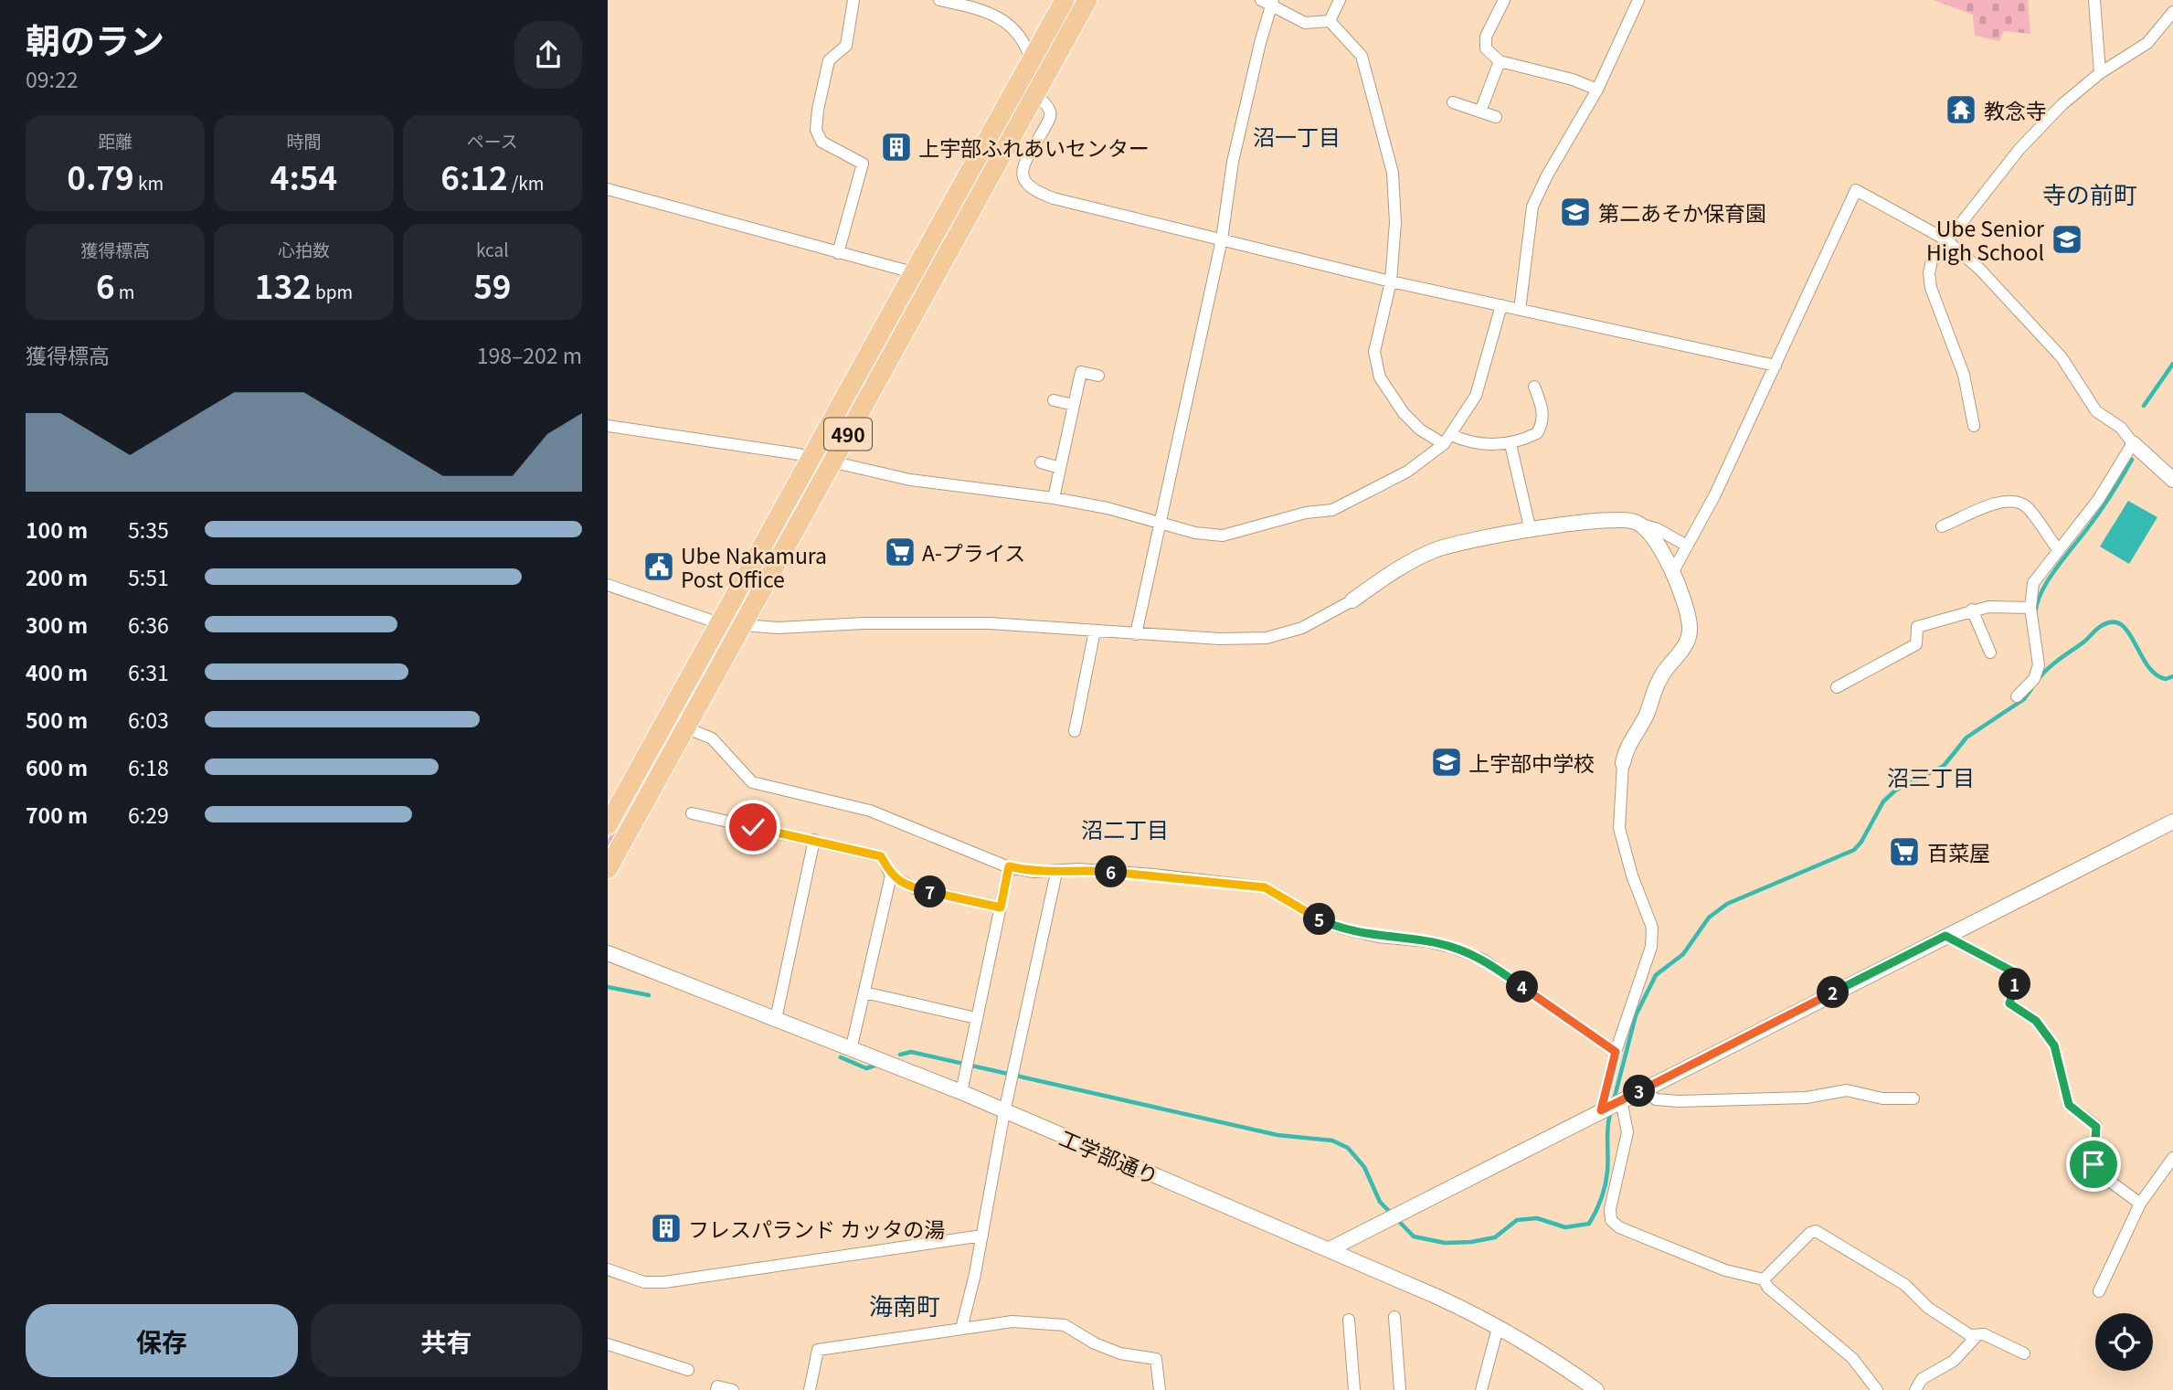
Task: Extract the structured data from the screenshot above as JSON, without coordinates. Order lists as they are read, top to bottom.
{
  "streets": {
    "highway": ["490"],
    "street": ["工学部通り"]
  },
  "districts": [
    "沼一丁目",
    "寺の前町",
    "沼三丁目",
    "沼二丁目",
    "海南町"
  ],
  "places": {
    "temple": ["教念寺"],
    "building": ["上宇部ふれあいセンター", "フレスパランド カッタの湯"],
    "school or university": ["第二あそか保育園", "Ube Senior High School", "上宇部中学校"],
    "supermarket": ["A-プライス", "百菜屋"],
    "public building": ["Ube Nakamura Post Office"]
  },
  "page": {
    "heading": ["朝のラン", "09:22"],
    "stats": [
      ["距離", "0.79 km"],
      ["時間", "4:54"],
      ["ペース", "6:12 /km"],
      ["獲得標高", "6 m"],
      ["心拍数", "132 bpm"],
      ["kcal", "59"]
    ],
    "chart": ["獲得標高", "198–202 m"],
    "list": [
      {
        "name": "100 m",
        "note": "5:35"
      },
      {
        "name": "200 m",
        "note": "5:51"
      },
      {
        "name": "300 m",
        "note": "6:36"
      },
      {
        "name": "400 m",
        "note": "6:31"
      },
      {
        "name": "500 m",
        "note": "6:03"
      },
      {
        "name": "600 m",
        "note": "6:18"
      },
      {
        "name": "700 m",
        "note": "6:29"
      }
    ],
    "pins": [
      "6",
      "7",
      "5",
      "1",
      "4",
      "2",
      "3"
    ],
    "buttons": ["保存", "共有"]
  }
}
